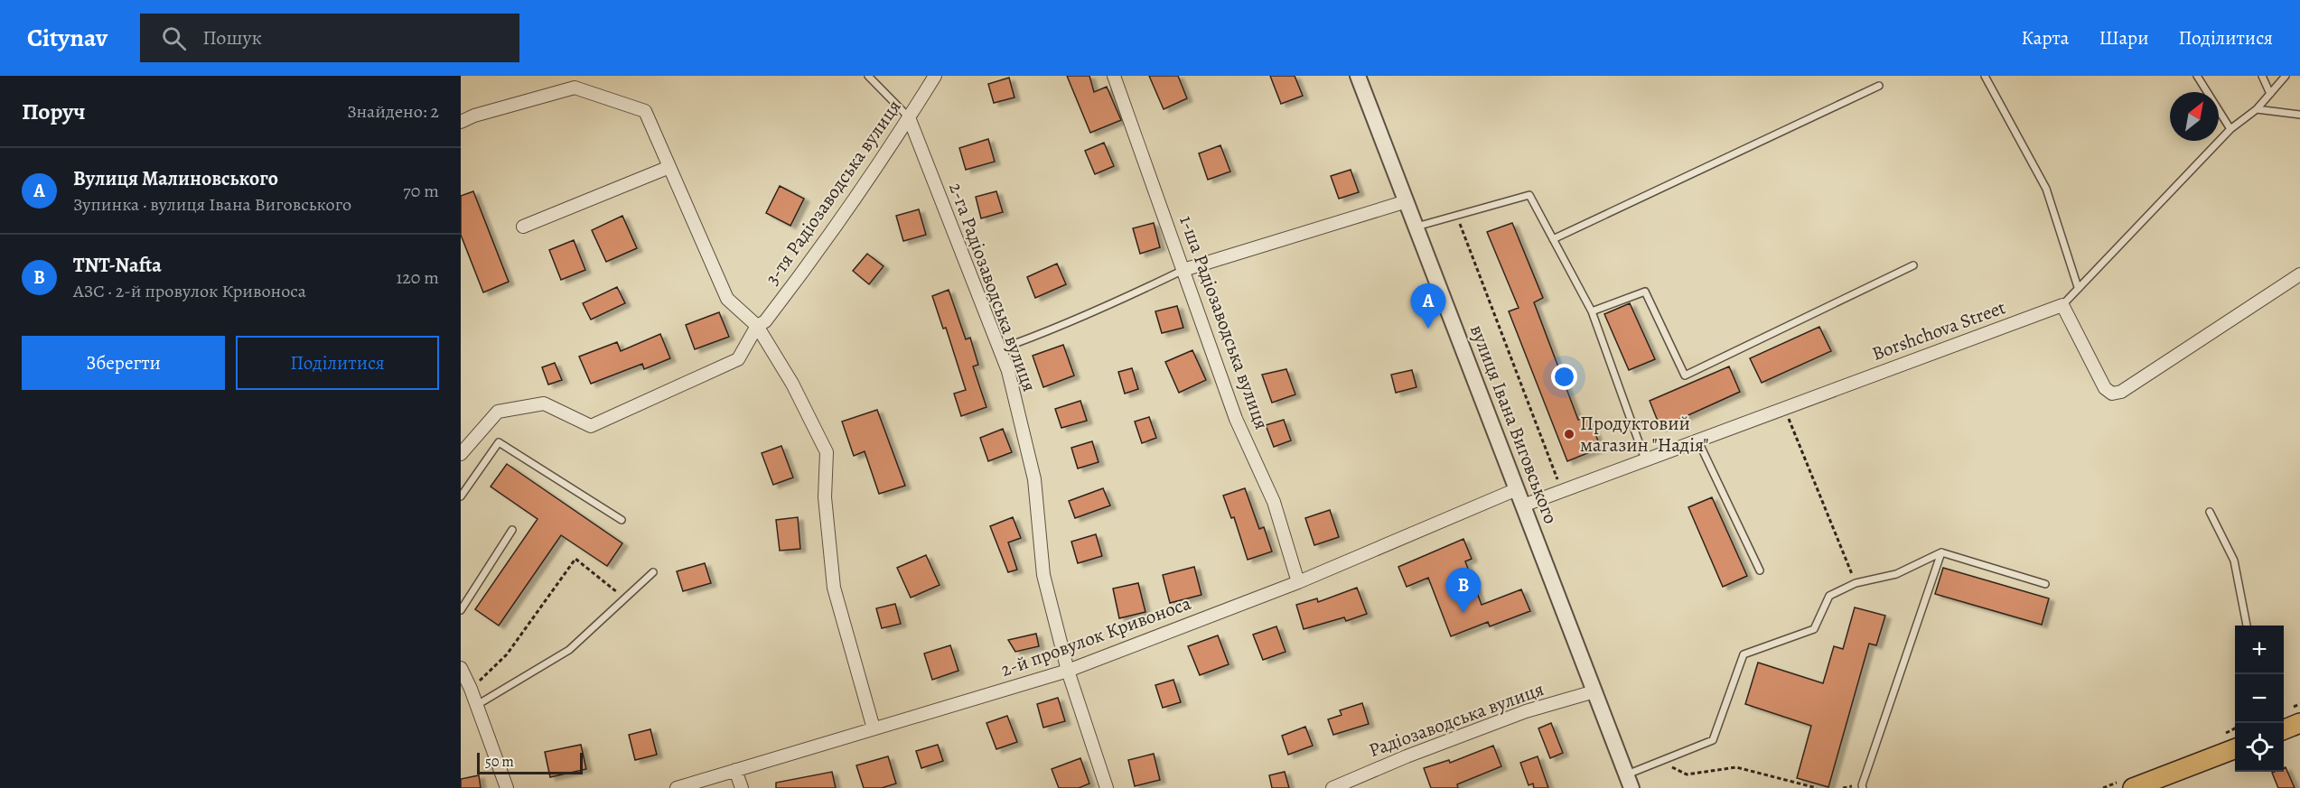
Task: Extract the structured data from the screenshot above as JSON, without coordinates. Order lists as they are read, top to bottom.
{
  "streets": {
    "street": [
      "3-тя Радіозаводська вулиця",
      "2-га Радіозаводська вулиця",
      "1-ша Радіозаводська вулиця",
      "Borshchova Street",
      "вулиця Івана Виговського",
      "2-й провулок Кривоноса",
      "Радіозаводська вулиця"
    ]
  },
  "crossings": [
    ["3-тя Радіозаводська вулиця", "2-га Радіозаводська вулиця"],
    ["2-га Радіозаводська вулиця", "2-й провулок Кривоноса"],
    ["1-ша Радіозаводська вулиця", "2-й провулок Кривоноса"],
    ["Borshchova Street", "вулиця Івана Виговського"],
    ["вулиця Івана Виговського", "2-й провулок Кривоноса"],
    ["вулиця Івана Виговського", "Радіозаводська вулиця"]
  ],
  "places": ["Продуктовий магазин \"Надія\""],
  "scale_bar": "50 m",
  "north": "top right",
  "page": {
    "header": "Citynav",
    "search": "Пошук",
    "nav": ["Карта", "Шари", "Поділитися"],
    "heading": ["Поруч", "Знайдено: 2"],
    "list": [
      {
        "mark": "A",
        "name": "Вулиця Малиновського",
        "note": "Зупинка · вулиця Івана Виговського",
        "value": "70 m"
      },
      {
        "mark": "B",
        "name": "TNT-Nafta",
        "note": "АЗС · 2-й провулок Кривоноса",
        "value": "120 m"
      }
    ],
    "pins": ["A", "B"],
    "buttons": ["Зберегти", "Поділитися"],
    "map_buttons": ["+", "−"],
    "scale": "50 m"
  }
}
